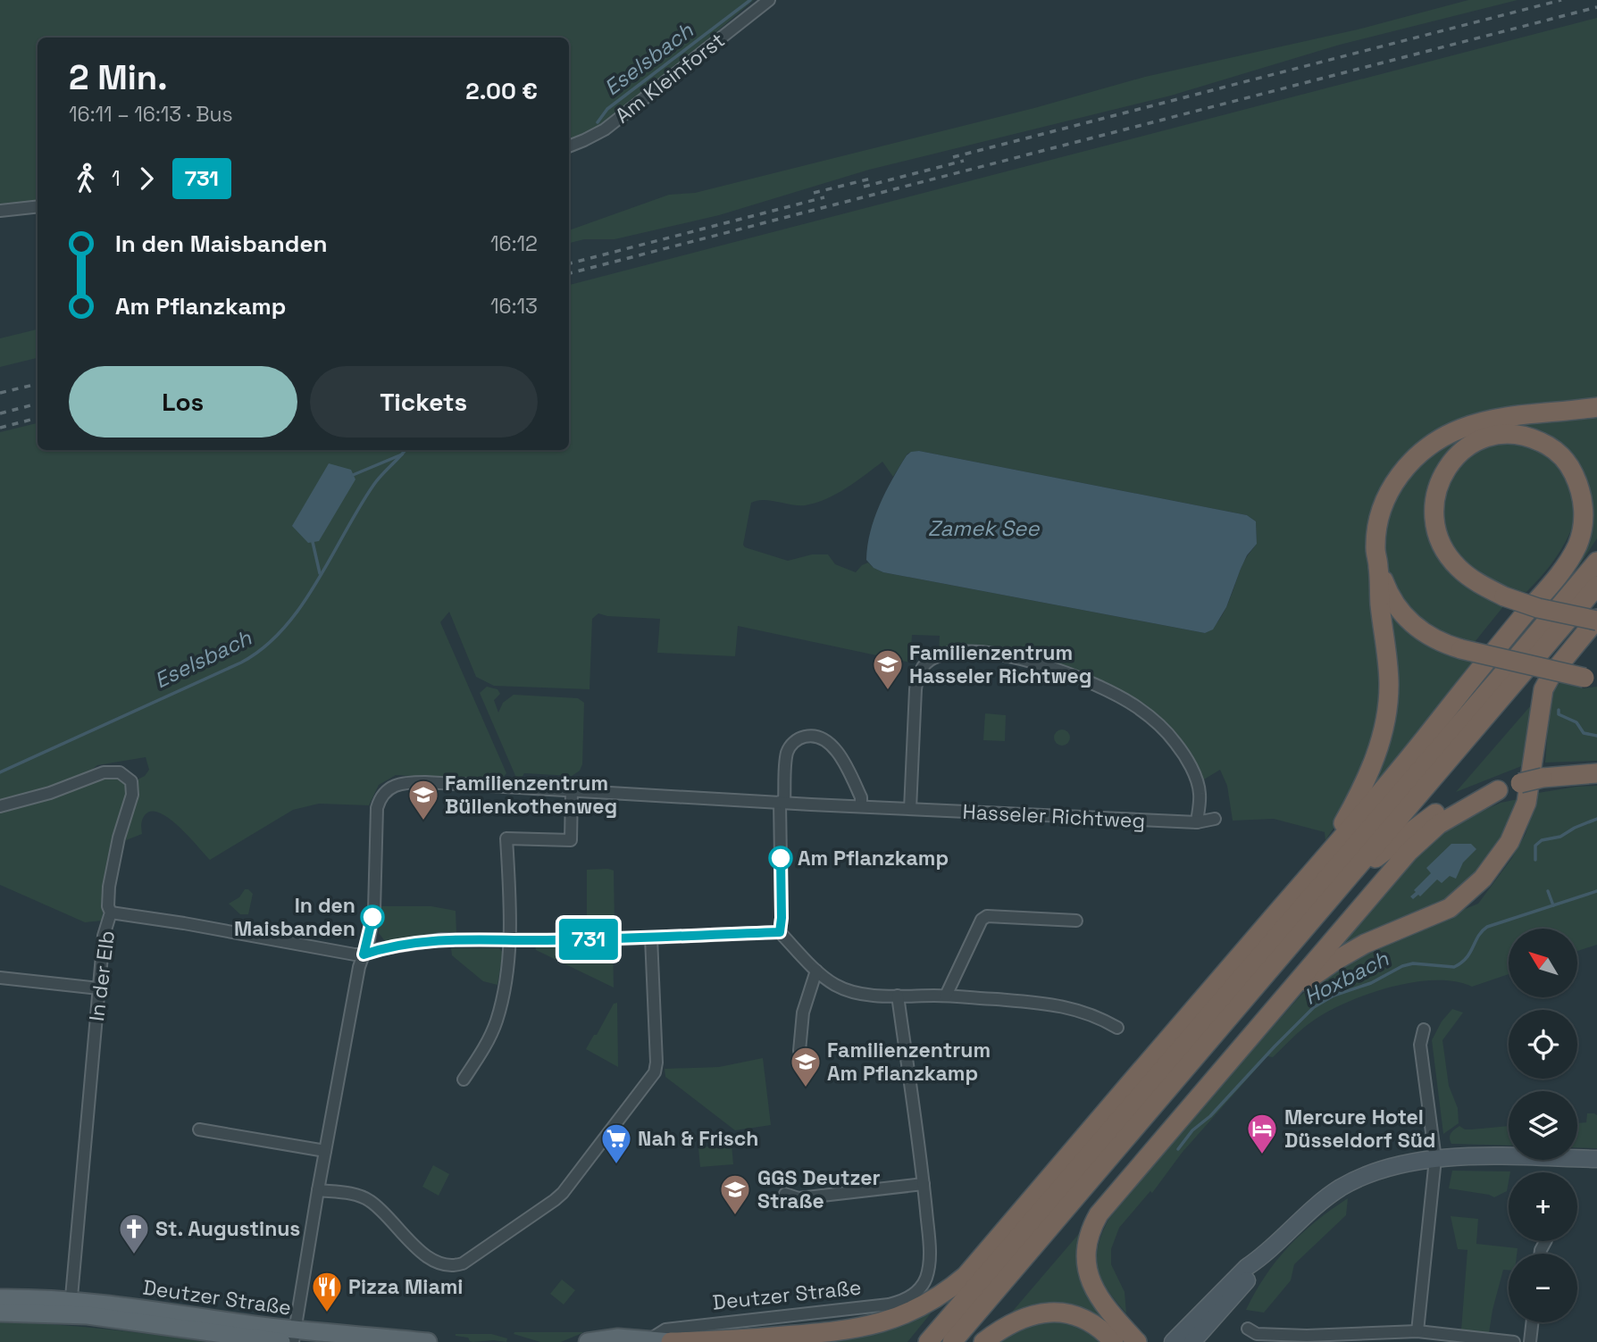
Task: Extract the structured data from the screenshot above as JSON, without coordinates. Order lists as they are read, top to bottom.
{
  "streets": {
    "main road": ["Deutzer Straße"],
    "street": ["Am Kleinforst", "Hasseler Richtweg", "In der Elb"]
  },
  "crossings": [
    ["In der Elb", "Deutzer Straße"]
  ],
  "water": ["Eselsbach", "Zamek See", "Hoxbach"],
  "places": {
    "school or university": [
      "Familienzentrum Hasseler Richtweg",
      "Familienzentrum Büllenkothenweg",
      "Familienzentrum Am Pflanzkamp",
      "GGS Deutzer Straße"
    ],
    "other": ["Am Pflanzkamp", "In den Maisbanden"],
    "hotel": ["Mercure Hotel Düsseldorf Süd"],
    "supermarket": ["Nah & Frisch"],
    "church": ["St. Augustinus"],
    "restaurant": ["Pizza Miami"]
  },
  "lines": ["bus line 731"],
  "north": "top left",
  "page": {
    "on_map": "731",
    "heading": ["2 Min.", "16:11 – 16:13 · Bus", "2.00 €"],
    "legs": ["1", "731"],
    "list": [
      {
        "name": "In den Maisbanden",
        "value": "16:12"
      },
      {
        "name": "Am Pflanzkamp",
        "value": "16:13"
      }
    ],
    "buttons": ["Los", "Tickets"],
    "map_buttons": ["+", "−"]
  }
}
